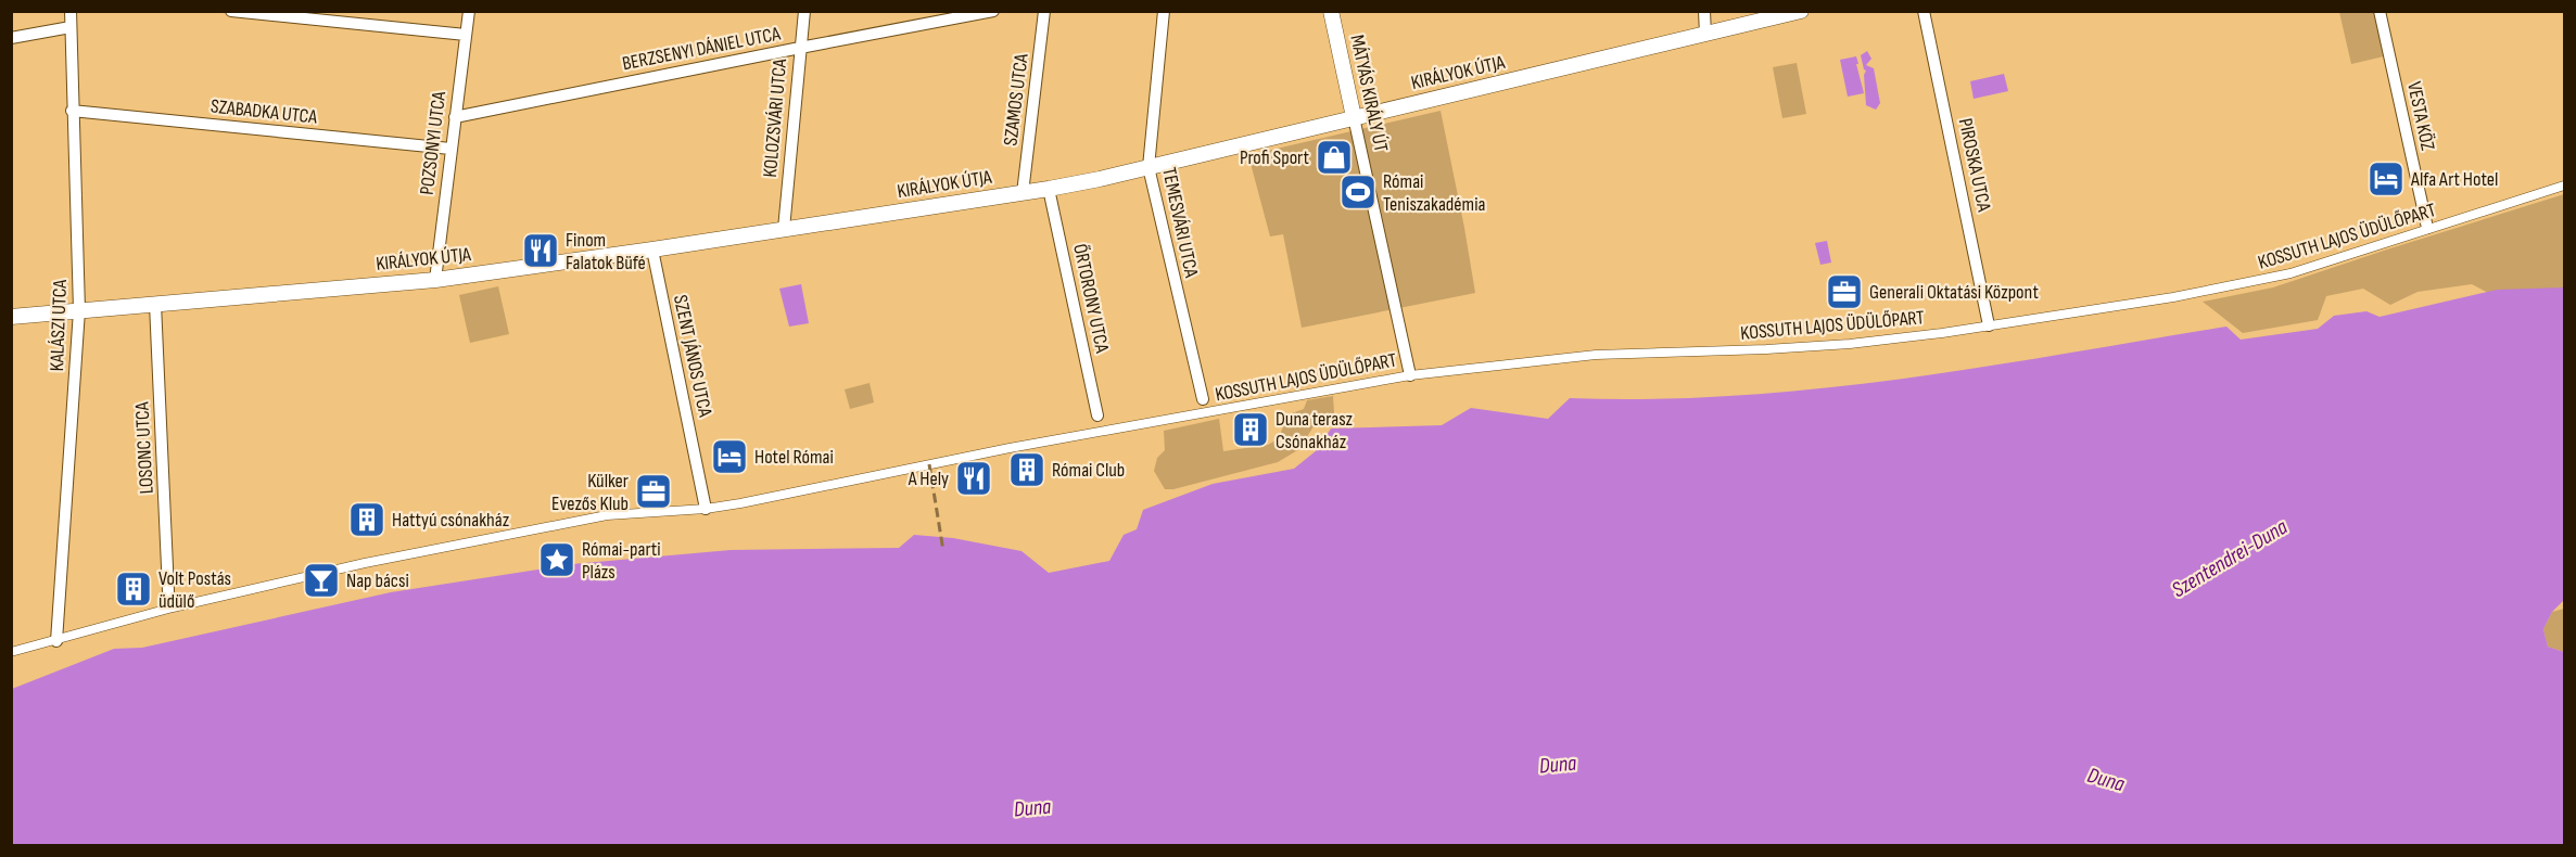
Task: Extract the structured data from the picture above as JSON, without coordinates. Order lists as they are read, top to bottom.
{
  "streets": {
    "street": [
      "BERZSENYI DÁNIEL UTCA",
      "KIRÁLYOK ÚTJA",
      "MÁTYÁS KIRÁLY ÚT",
      "SZAMOS UTCA",
      "SZABADKA UTCA",
      "VESTA KÖZ",
      "KOLOZSVÁRI UTCA",
      "POZSONYI UTCA",
      "PIROSKA UTCA",
      "TEMESVÁRI UTCA",
      "KOSSUTH LAJOS ÜDÜLŐPART",
      "ŐRTORONY UTCA",
      "KALÁSZI UTCA",
      "SZENT JÁNOS UTCA",
      "LOSONC UTCA"
    ]
  },
  "crossings": [
    ["BERZSENYI DÁNIEL UTCA", "KOLOZSVÁRI UTCA"],
    ["BERZSENYI DÁNIEL UTCA", "POZSONYI UTCA"],
    ["KIRÁLYOK ÚTJA", "MÁTYÁS KIRÁLY ÚT"],
    ["KIRÁLYOK ÚTJA", "SZAMOS UTCA"],
    ["KIRÁLYOK ÚTJA", "KOLOZSVÁRI UTCA"],
    ["KIRÁLYOK ÚTJA", "POZSONYI UTCA"],
    ["KIRÁLYOK ÚTJA", "TEMESVÁRI UTCA"],
    ["KIRÁLYOK ÚTJA", "ŐRTORONY UTCA"],
    ["KIRÁLYOK ÚTJA", "KALÁSZI UTCA"],
    ["KIRÁLYOK ÚTJA", "SZENT JÁNOS UTCA"],
    ["KIRÁLYOK ÚTJA", "LOSONC UTCA"],
    ["MÁTYÁS KIRÁLY ÚT", "KOSSUTH LAJOS ÜDÜLŐPART"],
    ["SZABADKA UTCA", "POZSONYI UTCA"],
    ["SZABADKA UTCA", "KALÁSZI UTCA"],
    ["VESTA KÖZ", "KOSSUTH LAJOS ÜDÜLŐPART"],
    ["PIROSKA UTCA", "KOSSUTH LAJOS ÜDÜLŐPART"],
    ["KOSSUTH LAJOS ÜDÜLŐPART", "KALÁSZI UTCA"],
    ["KOSSUTH LAJOS ÜDÜLŐPART", "SZENT JÁNOS UTCA"]
  ],
  "water": ["Szentendrei-Duna", "Duna"],
  "places": {
    "shop": ["Profi Sport"],
    "hotel": ["Alfa Art Hotel", "Hotel Római"],
    "sports": ["Római Teniszakadémia"],
    "restaurant": ["Finom Falatok Büfé", "A Hely"],
    "office": ["Generali Oktatási Központ", "Külker Evezős Klub"],
    "building": [
      "Duna terasz Csónakház",
      "Római Club",
      "Hattyú csónakház",
      "Volt Postás üdülő"
    ],
    "place": ["Római-parti Plázs"],
    "bar": ["Nap bácsi"]
  }
}
